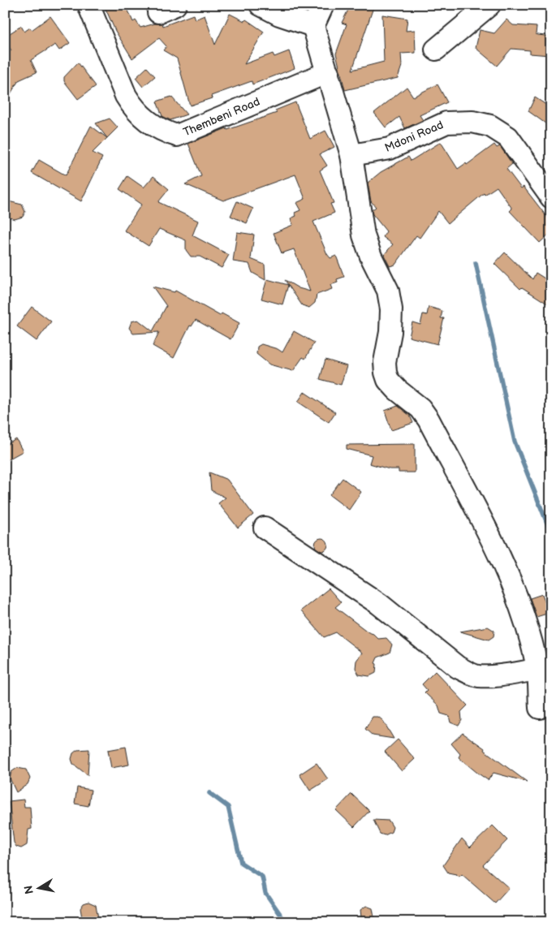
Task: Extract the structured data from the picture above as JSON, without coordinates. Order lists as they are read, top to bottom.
{
  "streets": {
    "street": ["Thembeni Road", "Mdoni Road"]
  },
  "north": "left"
}
